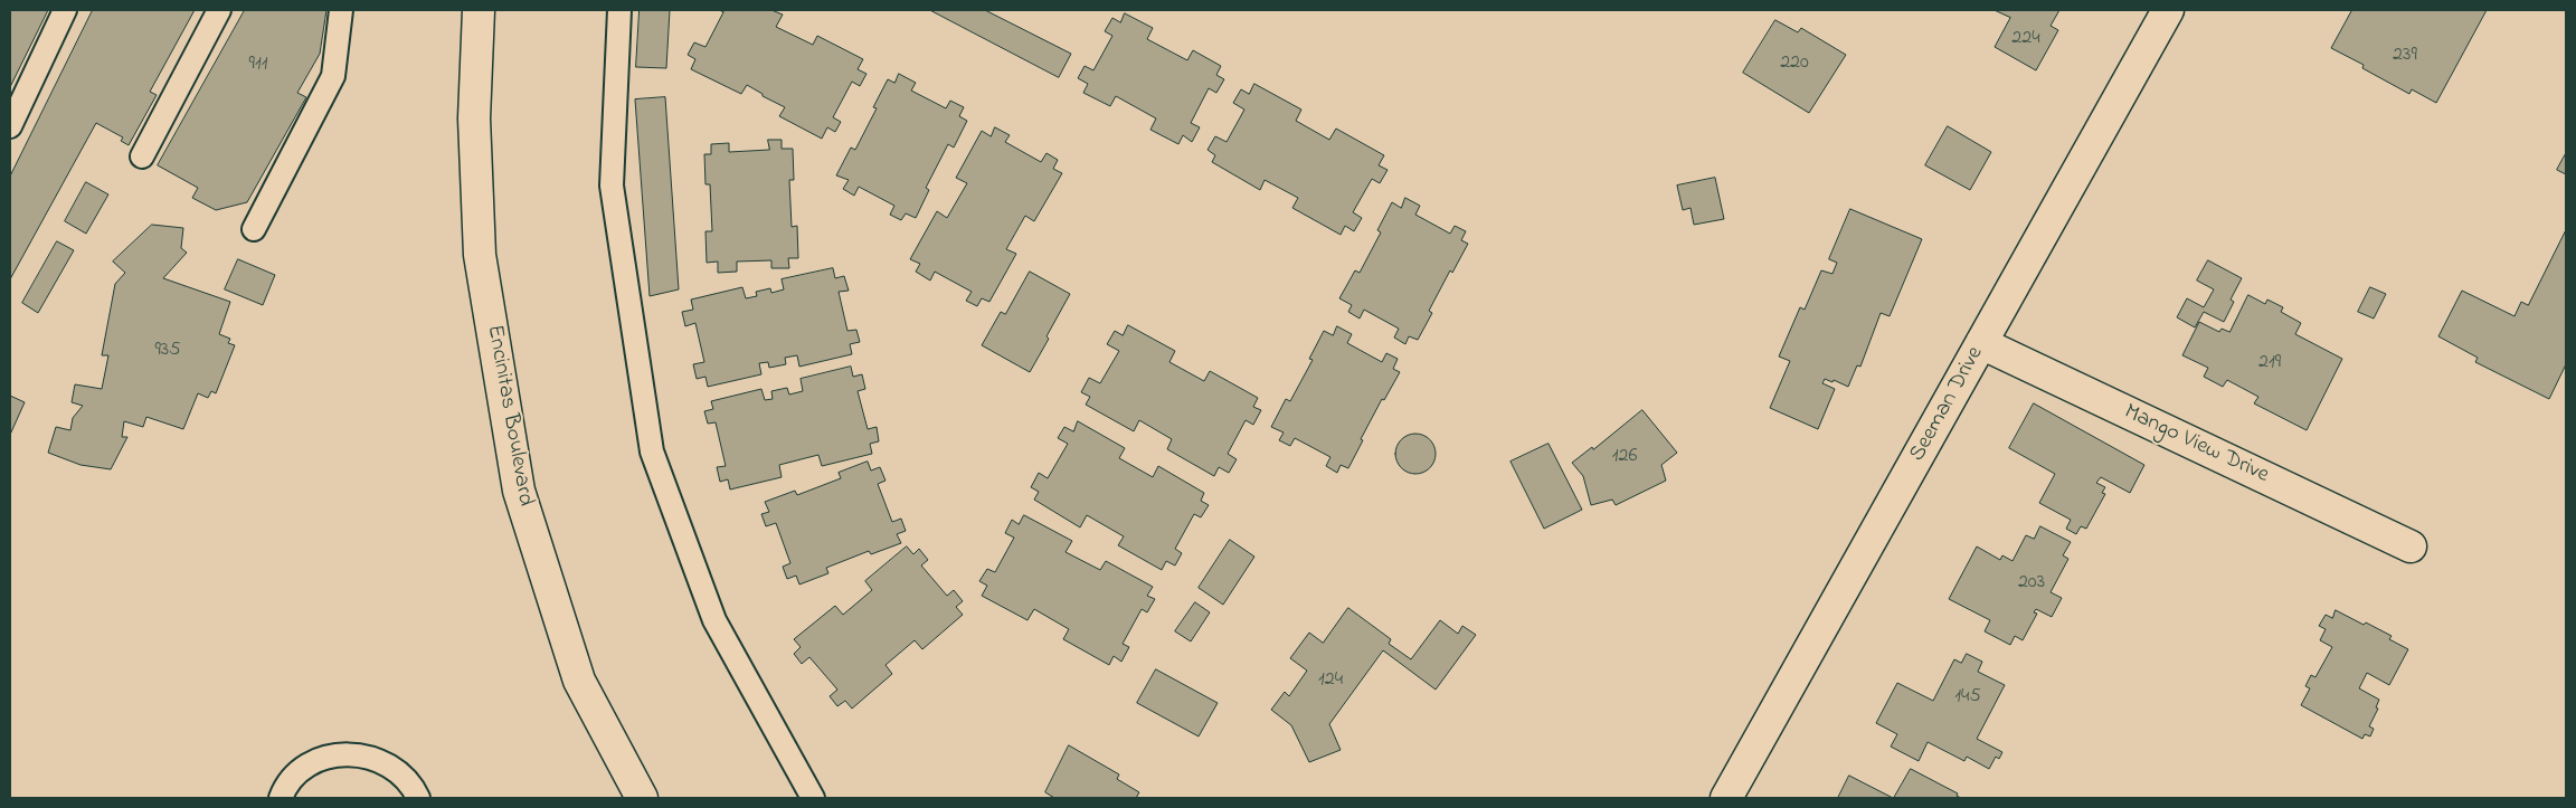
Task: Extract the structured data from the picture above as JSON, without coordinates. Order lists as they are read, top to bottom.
{
  "streets": {
    "street": ["Seeman Drive", "Encinitas Boulevard", "Mango View Drive"]
  },
  "crossings": [
    ["Seeman Drive", "Mango View Drive"]
  ],
  "house_numbers": [
    "224",
    "239",
    "220",
    "911",
    "935",
    "219",
    "126",
    "203",
    "124",
    "145"
  ]
}
